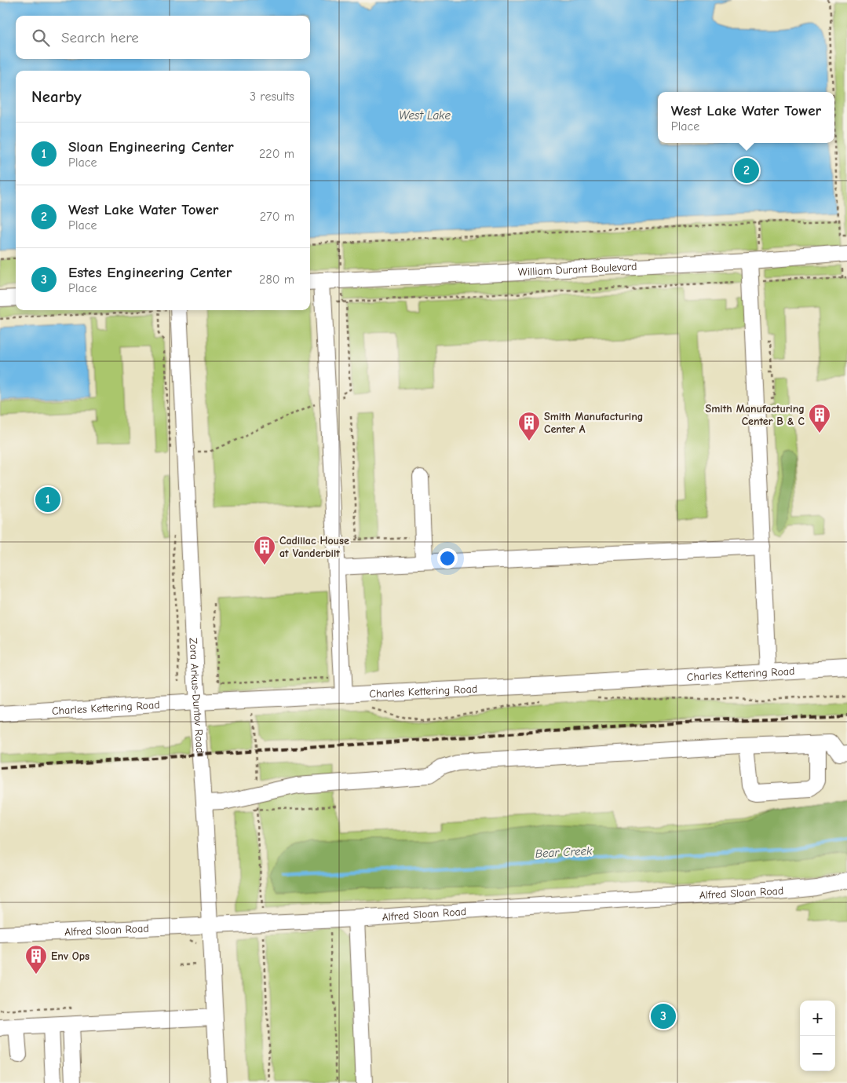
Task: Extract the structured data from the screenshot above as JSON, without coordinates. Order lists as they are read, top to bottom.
{
  "streets": {
    "lane": [
      "William Durant Boulevard",
      "Charles Kettering Road",
      "Zora Arkus-Duntov Road",
      "Alfred Sloan Road"
    ]
  },
  "crossings": [
    ["Charles Kettering Road", "Zora Arkus-Duntov Road"],
    ["Zora Arkus-Duntov Road", "Alfred Sloan Road"]
  ],
  "water": ["West Lake", "Bear Creek"],
  "places": {
    "building": [
      "Smith Manufacturing Center B & C",
      "Smith Manufacturing Center A",
      "Cadillac House at Vanderbilt",
      "Env Ops"
    ]
  },
  "page": {
    "search": "Search here",
    "heading": ["Nearby", "3 results"],
    "popup": ["West Lake Water Tower", "Place"],
    "list": [
      {
        "mark": "1",
        "name": "Sloan Engineering Center",
        "note": "Place",
        "value": "220 m"
      },
      {
        "mark": "2",
        "name": "West Lake Water Tower",
        "note": "Place",
        "value": "270 m"
      },
      {
        "mark": "3",
        "name": "Estes Engineering Center",
        "note": "Place",
        "value": "280 m"
      }
    ],
    "pins": ["2", "1", "3"],
    "map_buttons": ["+", "−"]
  }
}
